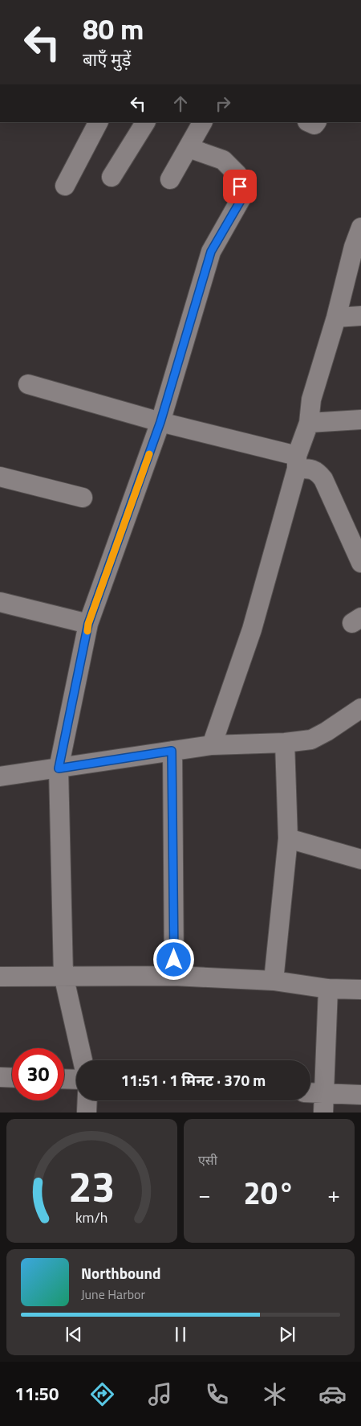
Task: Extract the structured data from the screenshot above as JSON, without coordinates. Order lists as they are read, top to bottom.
{
  "page": {
    "turn": ["80 m", "बाएँ मुड़ें"],
    "limit": "30",
    "trip": "11:51 · 1 मिनट · 370 m",
    "tile": "एसी",
    "heat": ["−", "20°", "+"],
    "song": ["Northbound", "June Harbor"],
    "tabs": "11:50",
    "gauge": ["23", "km/h"]
  }
}
